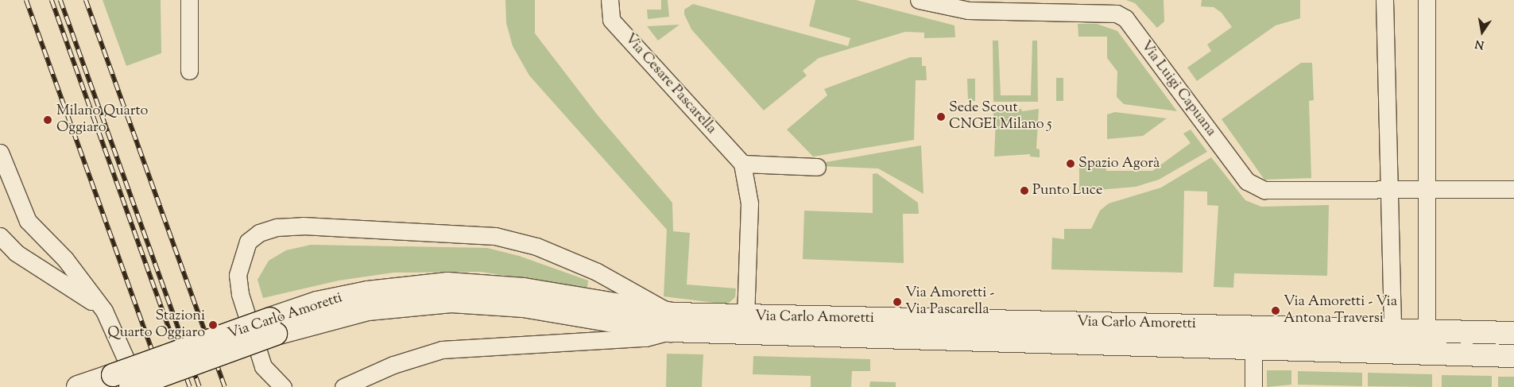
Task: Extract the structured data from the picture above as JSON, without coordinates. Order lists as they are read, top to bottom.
{
  "streets": {
    "street": ["Via Cesare Pascarella", "Via Luigi Capuana", "Via Carlo Amoretti"]
  },
  "places": [
    "Sede Scout CNGEI Milano 5",
    "Milano Quarto Oggiaro",
    "Spazio Agorà",
    "Punto Luce",
    "Via Amoretti - Via Pascarella",
    "Via Amoretti - Via Antona Traversi",
    "Stazioni Quarto Oggiaro"
  ],
  "north": "bottom"
}
